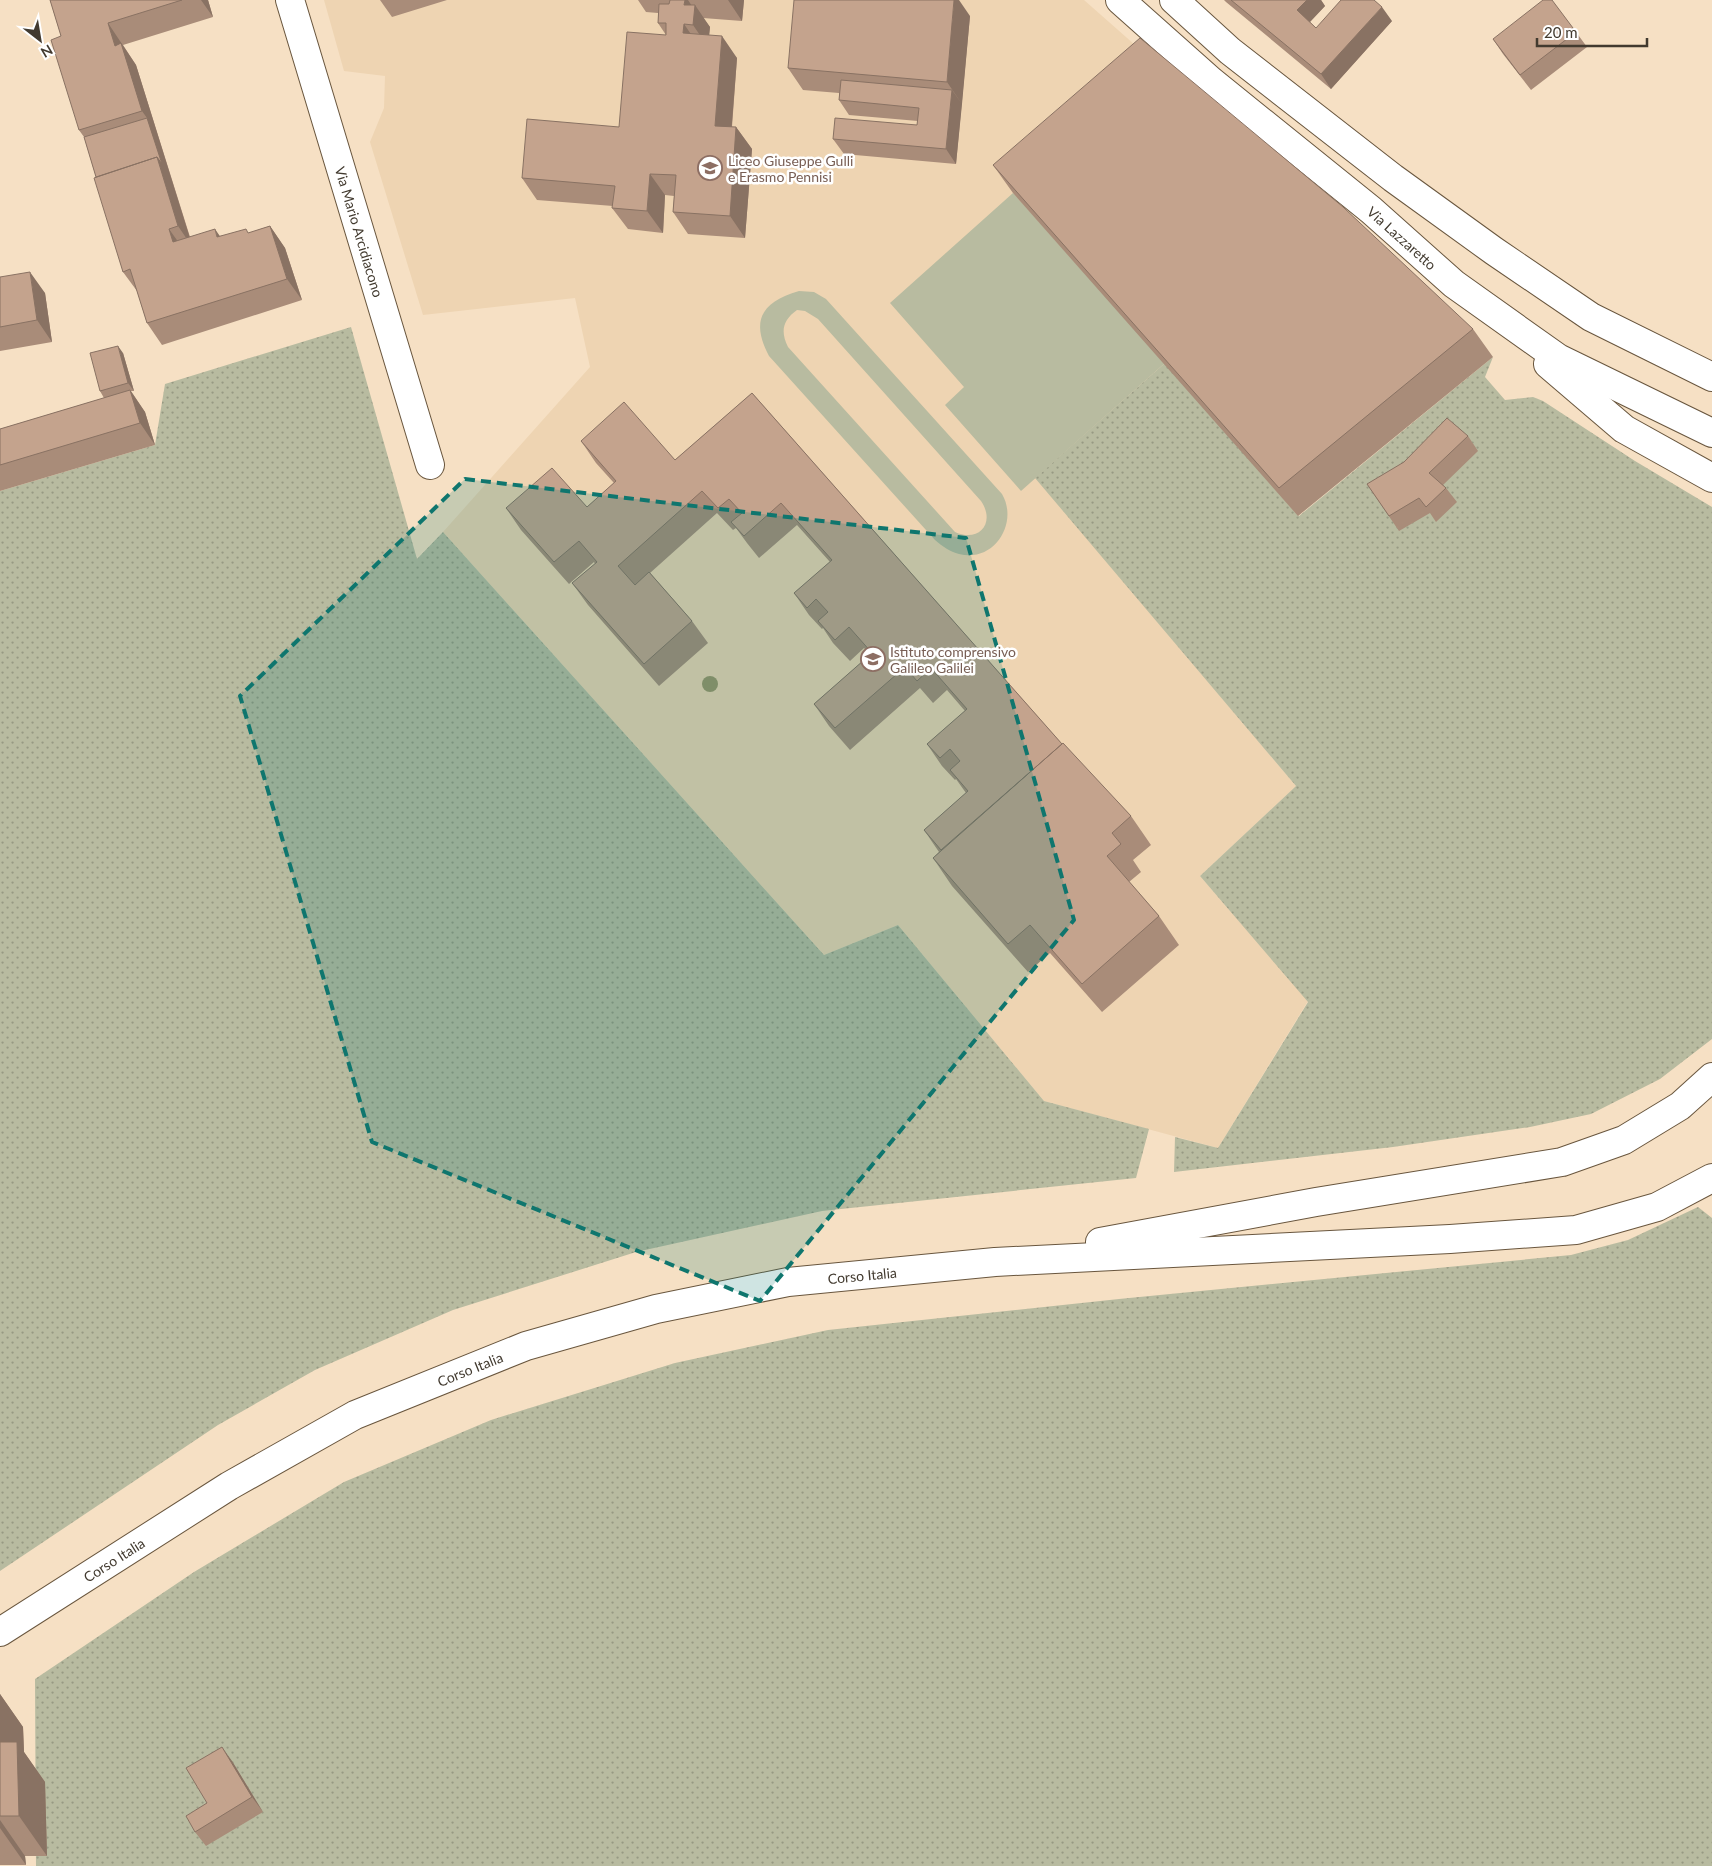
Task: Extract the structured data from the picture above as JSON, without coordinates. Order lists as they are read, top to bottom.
{
  "streets": {
    "street": ["Via Mario Arcidiacono", "Via Lazzaretto", "Corso Italia"]
  },
  "places": {
    "school or university": ["Liceo Giuseppe Gulli e Erasmo Pennisi", "Istituto comprensivo Galileo Galilei"]
  },
  "scale_bar": "20 m",
  "north": "bottom right"
}
